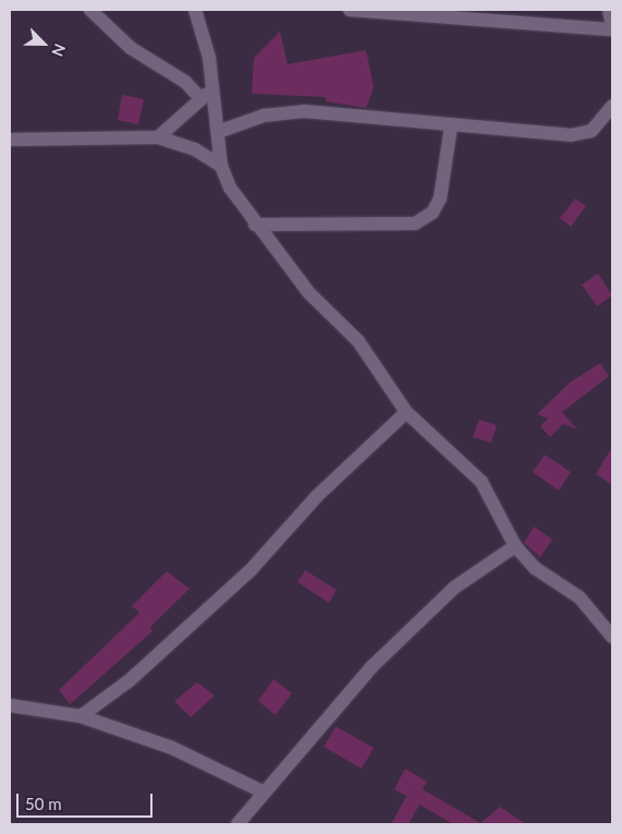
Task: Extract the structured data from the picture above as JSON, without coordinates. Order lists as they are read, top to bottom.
{
  "scale_bar": "50 m",
  "north": "bottom right"
}
